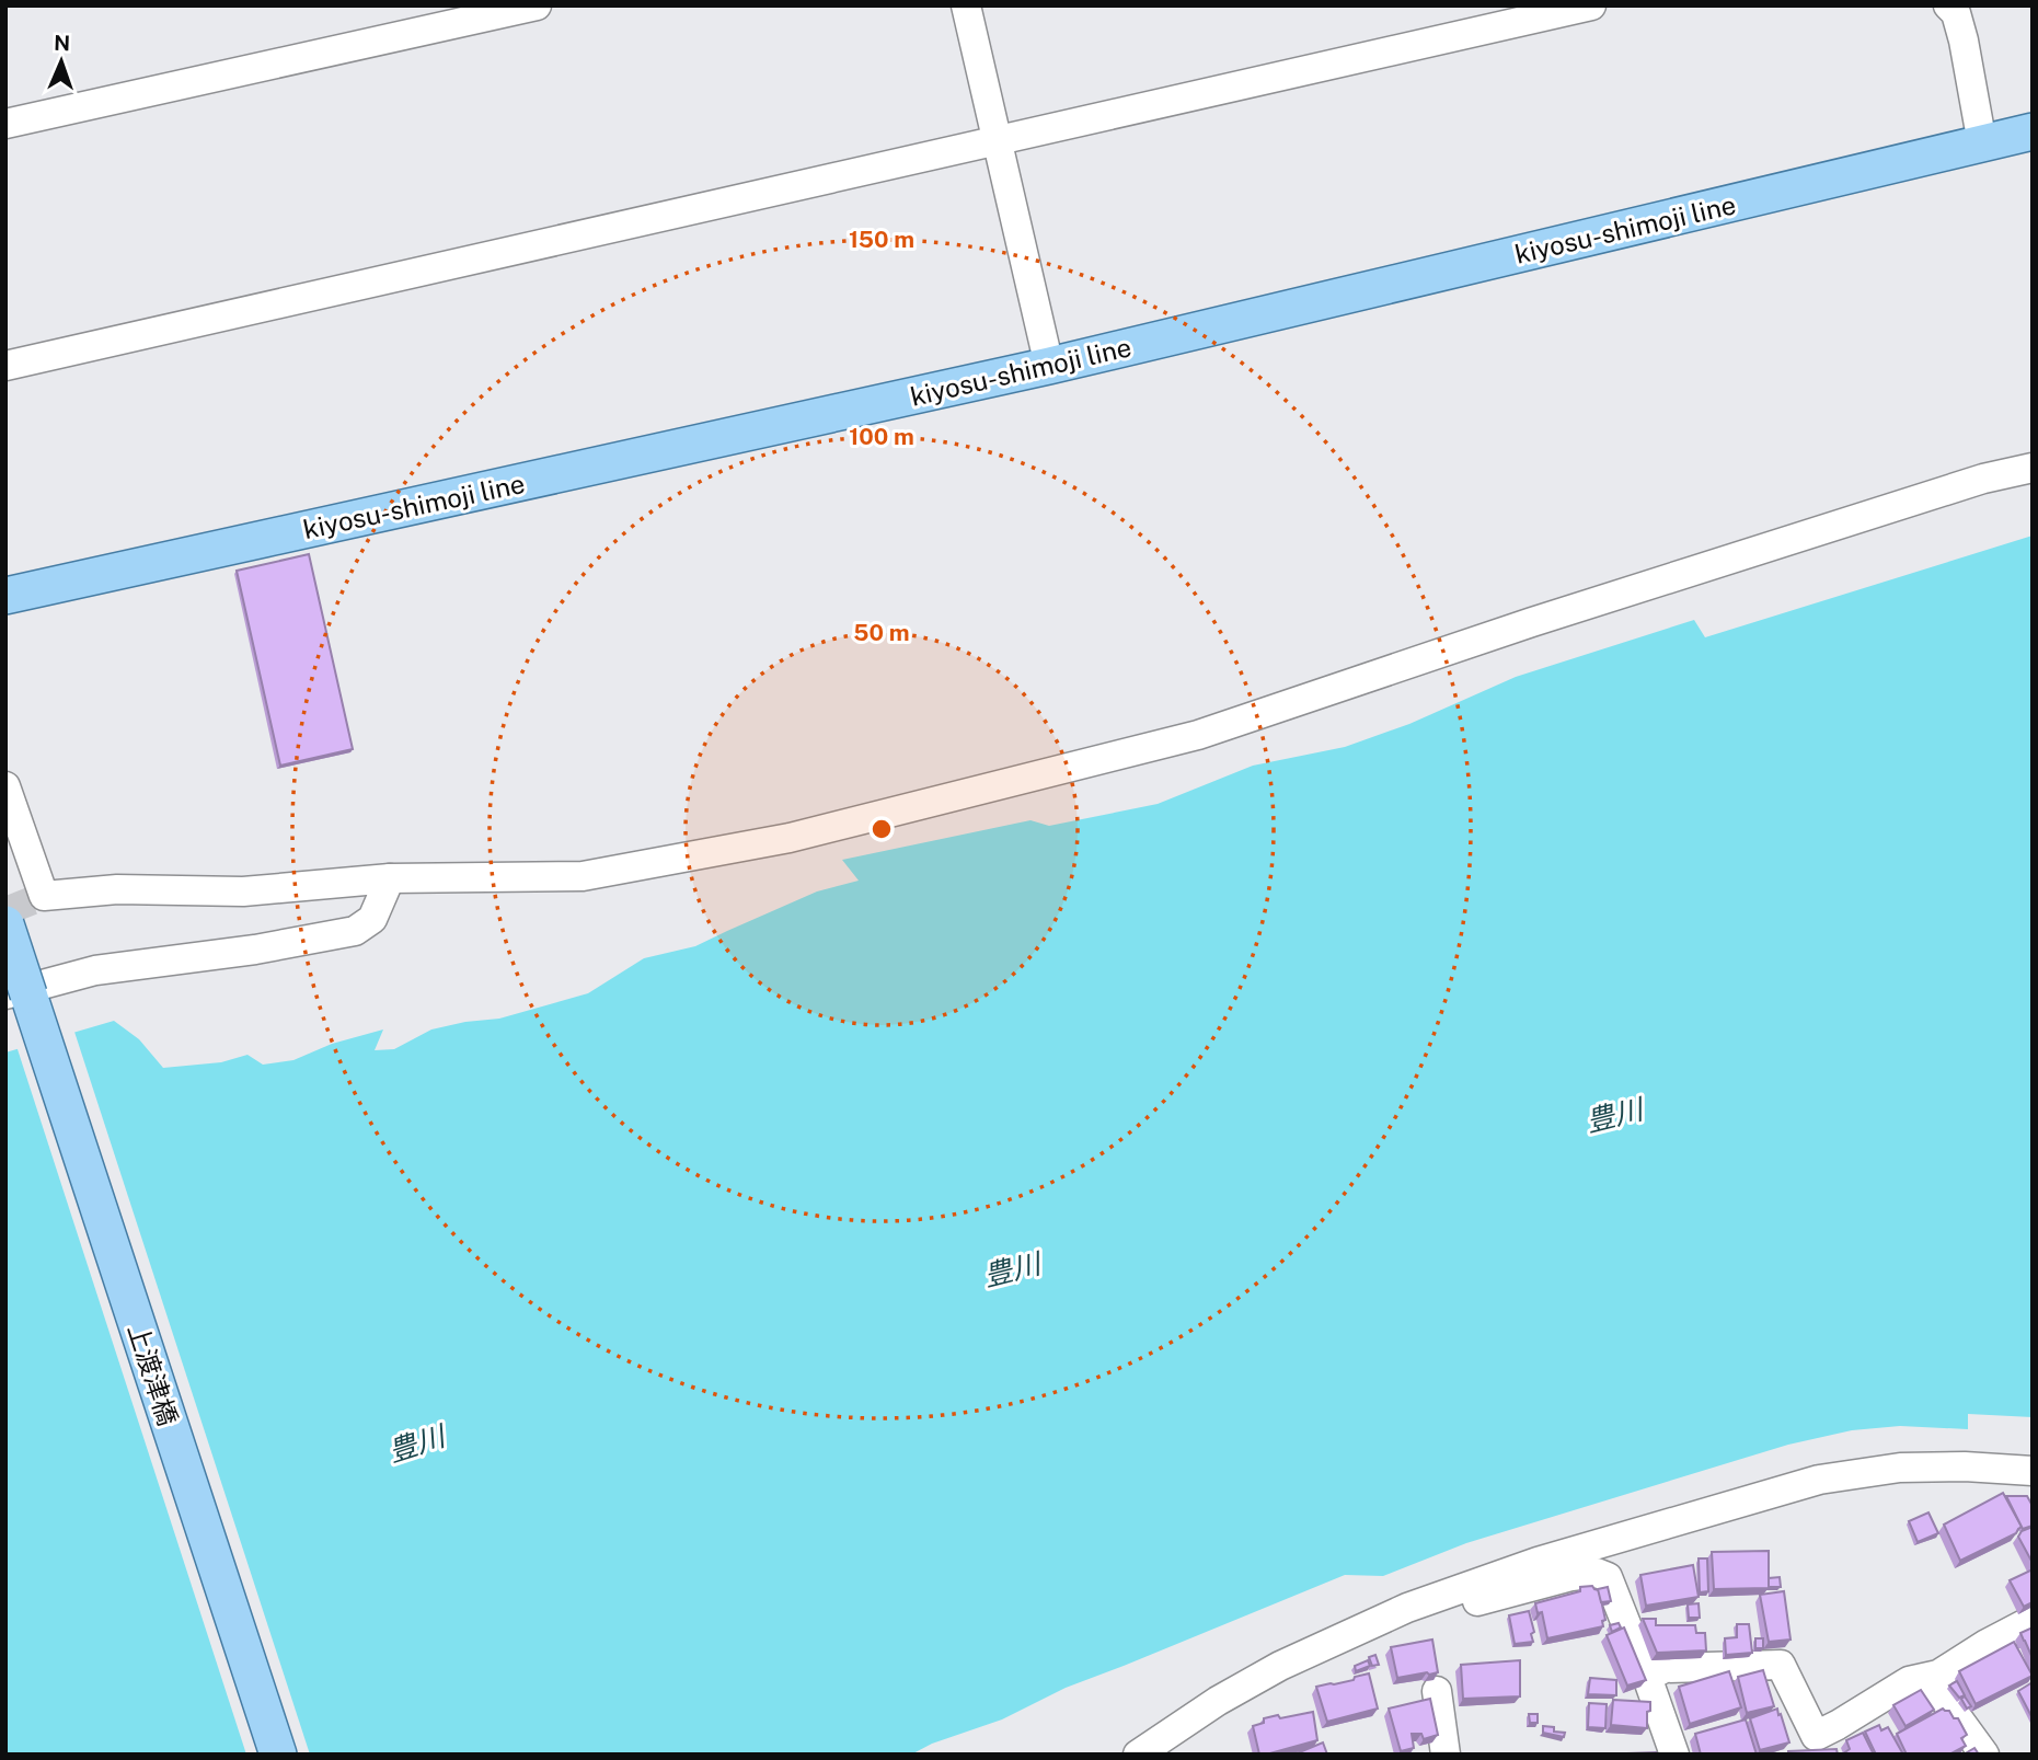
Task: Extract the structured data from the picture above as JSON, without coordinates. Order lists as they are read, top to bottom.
{
  "streets": {
    "main road": ["kiyosu-shimoji line", "上渡津橋"]
  },
  "water": ["豊川"],
  "north": "top",
  "rings": ["150 m", "100 m", "50 m"]
}
